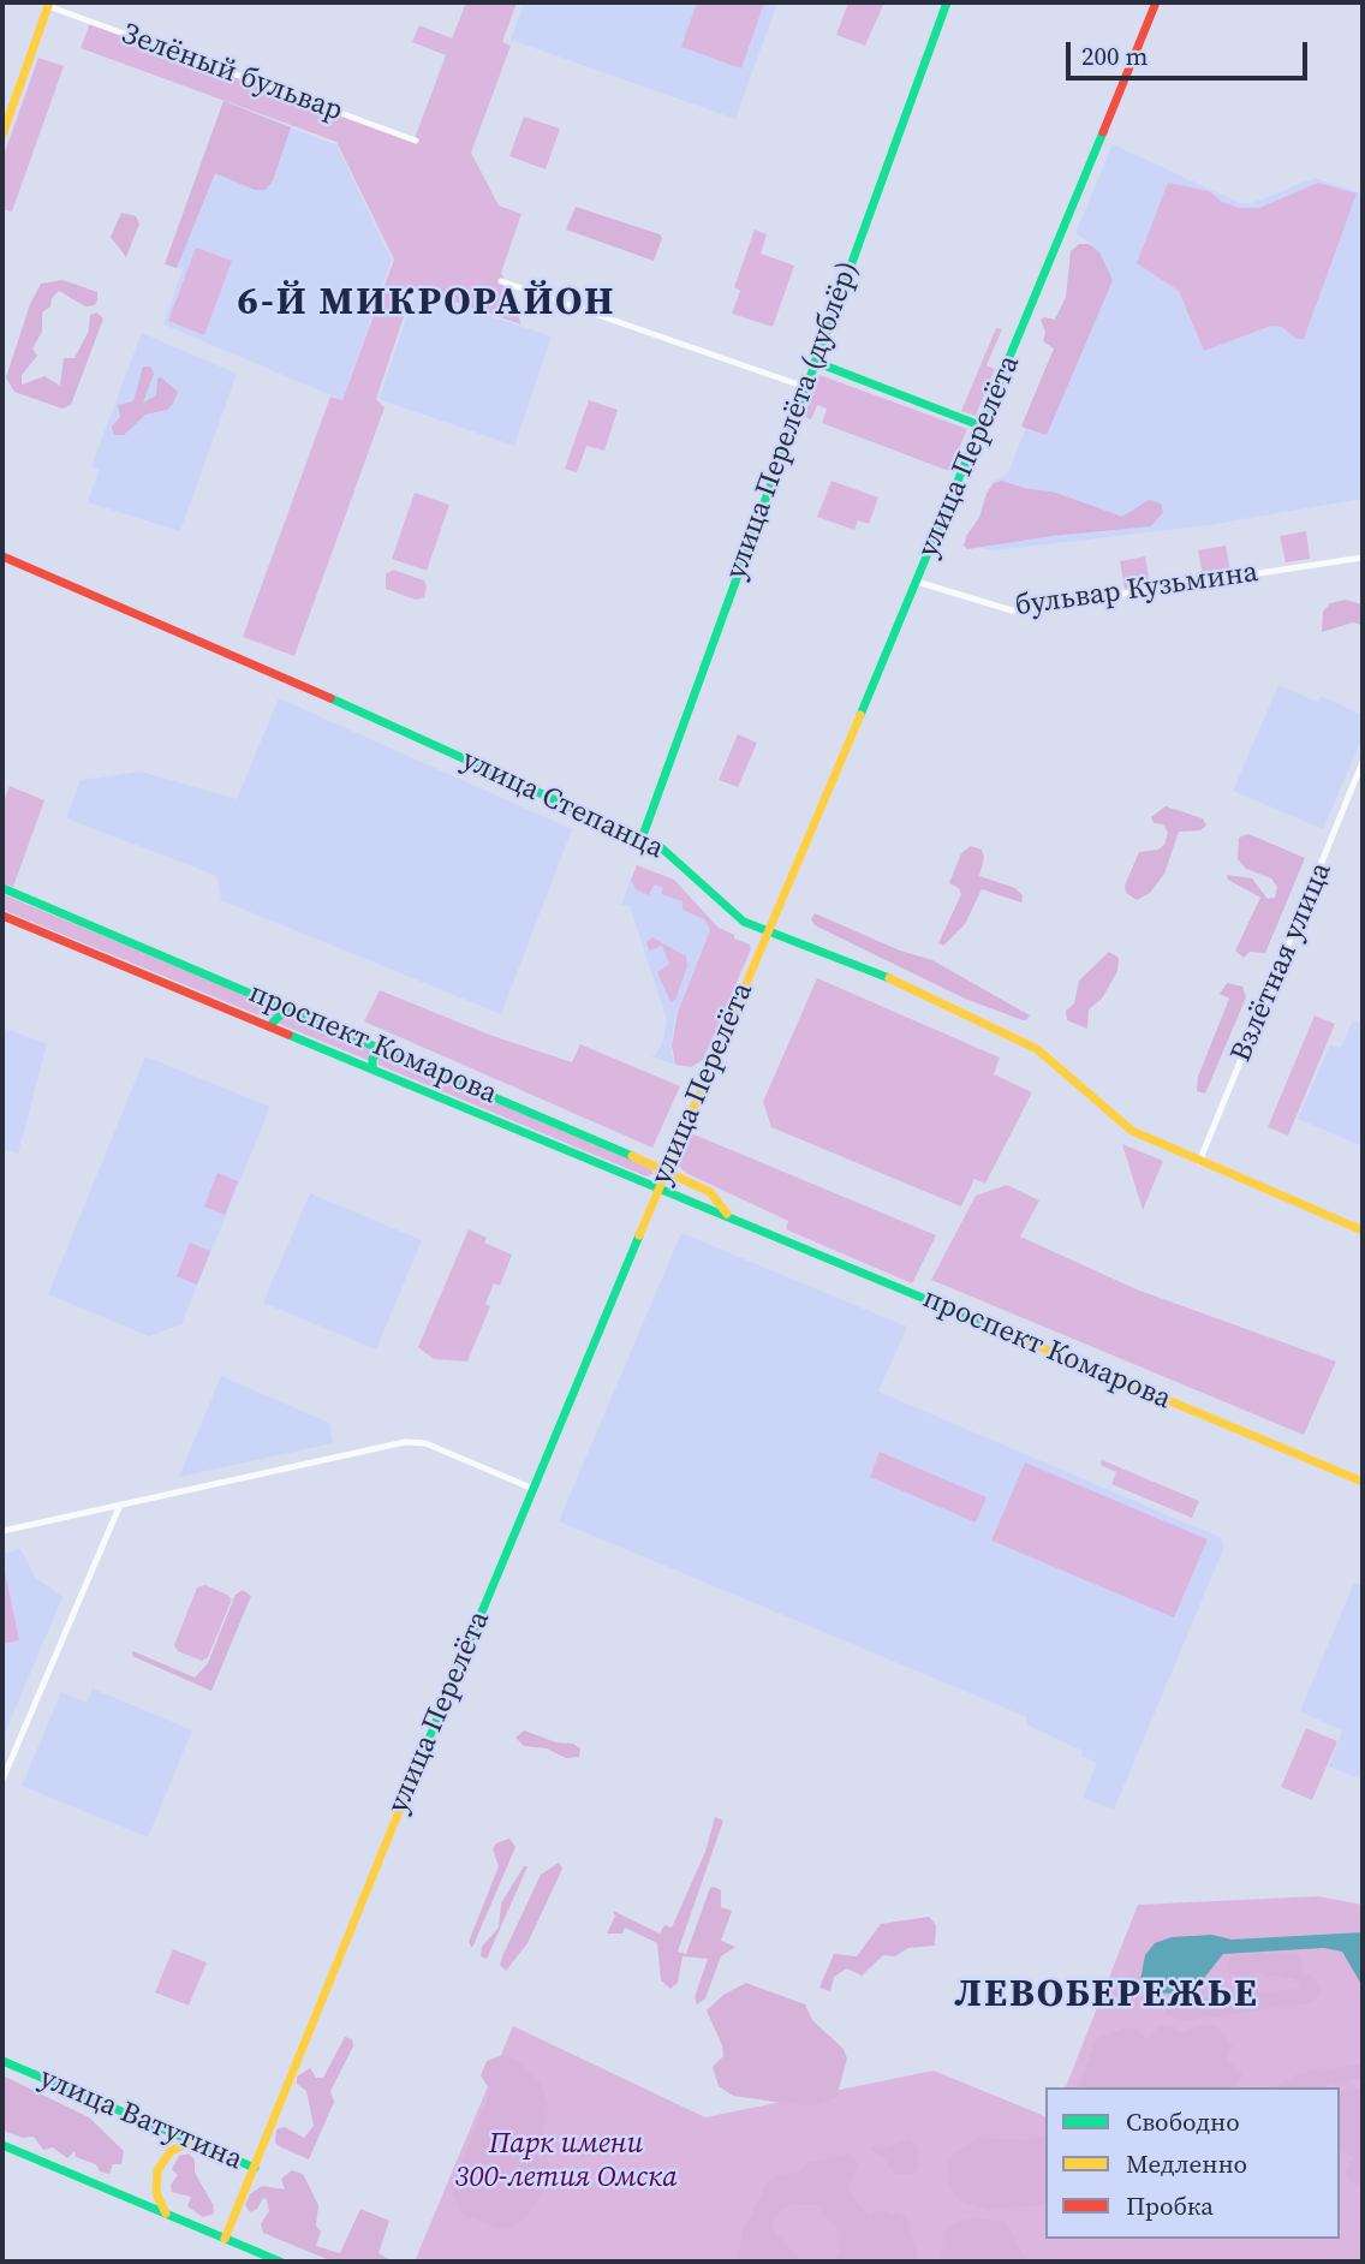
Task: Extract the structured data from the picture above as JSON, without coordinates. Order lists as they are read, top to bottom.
{
  "streets": {
    "main road": [
      "улица Перелёта (дублёр)",
      "улица Перелёта",
      "улица Степанца",
      "проспект Комарова",
      "улица Ватутина"
    ],
    "street": ["Зелёный бульвар", "бульвар Кузьмина", "Взлётная улица"]
  },
  "crossings": [
    ["улица Перелёта (дублёр)", "улица Степанца"],
    ["улица Перелёта", "бульвар Кузьмина"],
    ["улица Перелёта", "улица Степанца"],
    ["улица Перелёта", "проспект Комарова"],
    ["улица Перелёта", "улица Ватутина"],
    ["улица Степанца", "Взлётная улица"]
  ],
  "districts": ["6-Й МИКРОРАЙОН", "ЛЕВОБЕРЕЖЬЕ"],
  "parks": ["Парк имени 300-летия Омска"],
  "legend": ["Свободно", "Медленно", "Пробка"],
  "scale_bar": "200 m"
}
